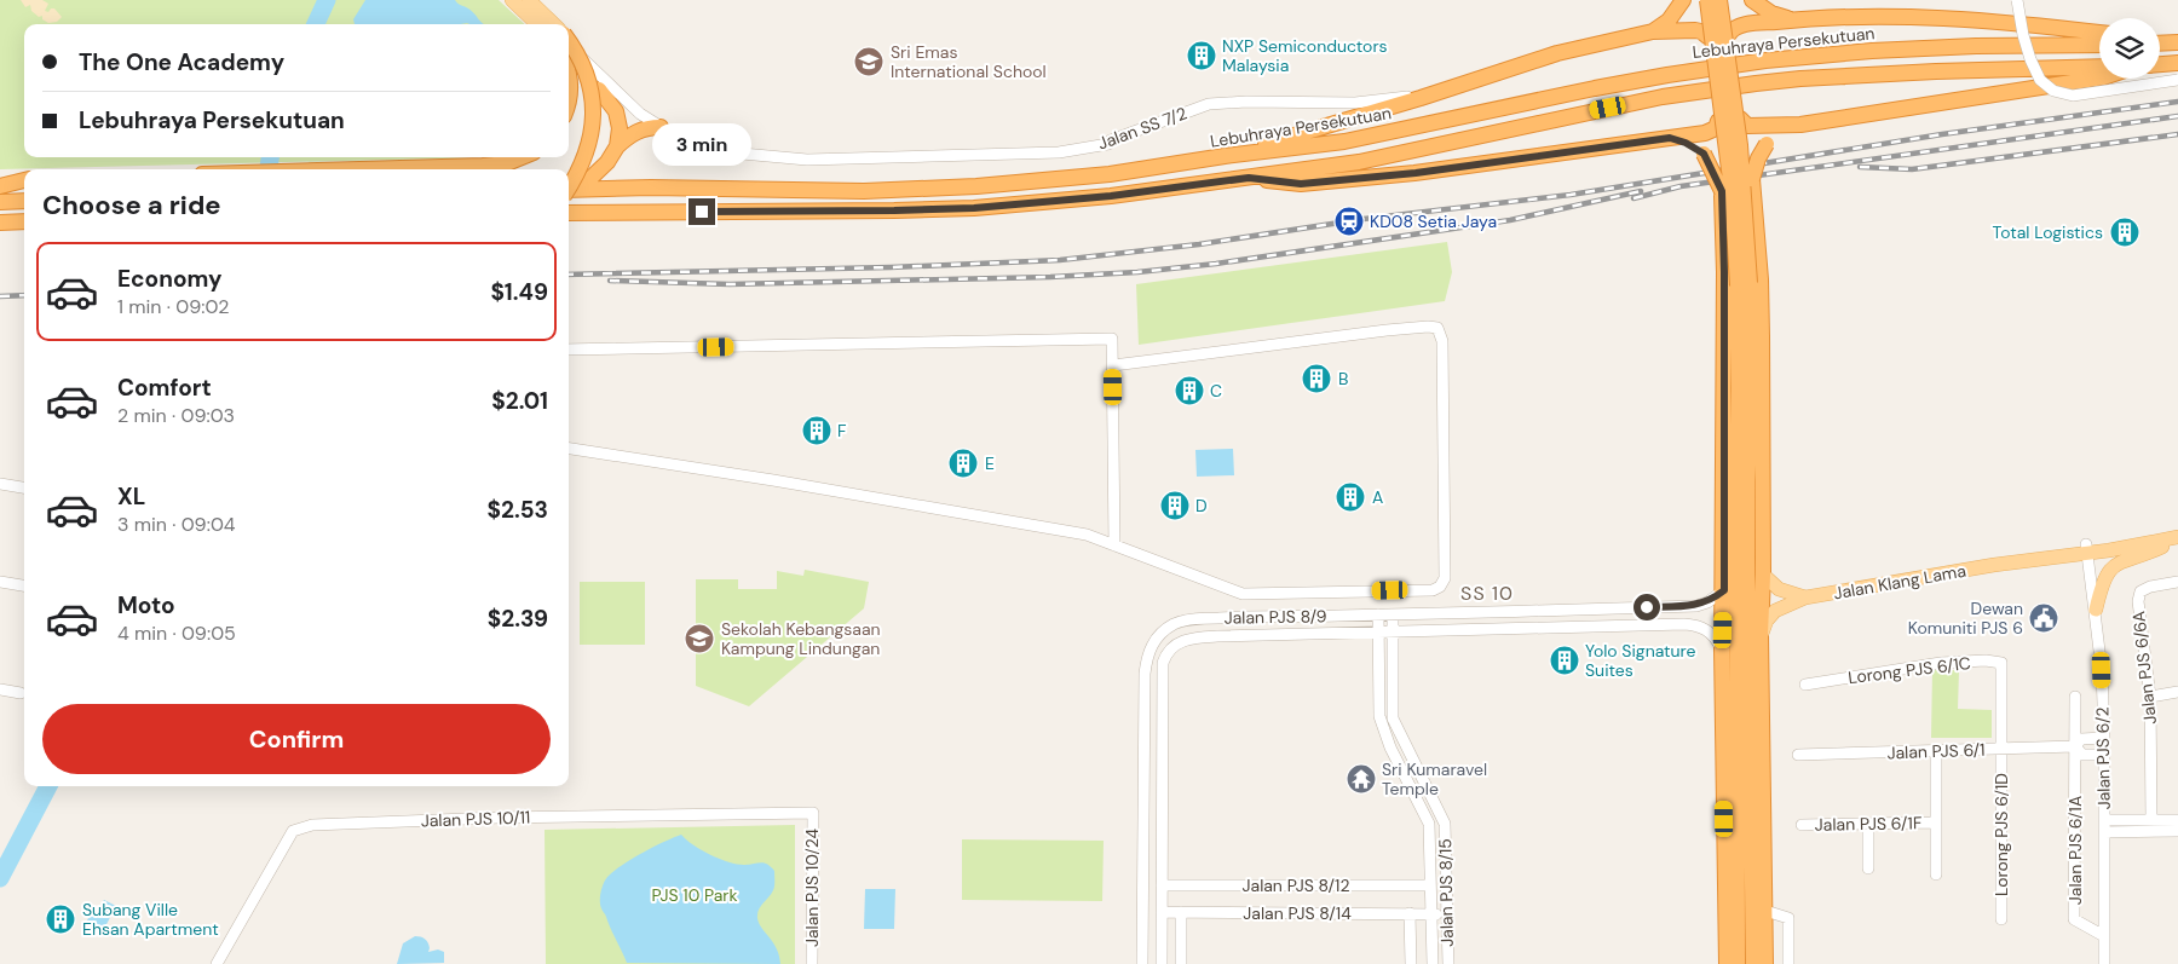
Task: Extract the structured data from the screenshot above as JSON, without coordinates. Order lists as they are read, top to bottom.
{
  "streets": {
    "highway": ["Lebuhraya Persekutuan"],
    "main road": ["Jalan Klang Lama"],
    "street": [
      "Jalan SS 7/2",
      "Jalan PJS 8/9",
      "Jalan PJS 6/6A",
      "Lorong PJS 6/1C",
      "Jalan PJS 6/1",
      "Jalan PJS 6/2",
      "Jalan PJS 10/11",
      "Jalan PJS 6/1F",
      "Lorong PJS 6/1D",
      "Jalan PJS 6/1A",
      "Jalan PJS 8/12",
      "Jalan PJS 10/24",
      "Jalan PJS 8/15",
      "Jalan PJS 8/14"
    ]
  },
  "crossings": [
    ["Jalan Klang Lama", "Jalan PJS 6/2"],
    ["Jalan PJS 8/9", "Jalan PJS 8/15"],
    ["Lorong PJS 6/1C", "Jalan PJS 6/1"],
    ["Lorong PJS 6/1C", "Lorong PJS 6/1D"],
    ["Jalan PJS 6/1", "Jalan PJS 6/2"],
    ["Jalan PJS 6/1", "Lorong PJS 6/1D"],
    ["Jalan PJS 6/1", "Jalan PJS 6/1A"],
    ["Jalan PJS 6/2", "Jalan PJS 6/1A"],
    ["Jalan PJS 10/11", "Jalan PJS 10/24"],
    ["Jalan PJS 8/12", "Jalan PJS 8/15"],
    ["Jalan PJS 8/15", "Jalan PJS 8/14"]
  ],
  "districts": ["SS 10"],
  "parks": ["PJS 10 Park"],
  "places": {
    "building": [
      "NXP Semiconductors Malaysia",
      "Total Logistics",
      "B",
      "C",
      "F",
      "E",
      "A",
      "D",
      "Yolo Signature Suites",
      "Subang Ville Ehsan Apartment"
    ],
    "school or university": ["Sri Emas International School", "Sekolah Kebangsaan Kampung Lindungan"],
    "station": ["KD08 Setia Jaya"],
    "public building": ["Dewan Komuniti PJS 6"],
    "temple": ["Sri Kumaravel Temple"]
  },
  "page": {
    "banner": ["The One Academy", "Lebuhraya Persekutuan"],
    "bubble": "3 min",
    "heading": "Choose a ride",
    "list": [
      {
        "name": "Economy",
        "note": "1 min · 09:02",
        "value": "$1.49"
      },
      {
        "name": "Comfort",
        "note": "2 min · 09:03",
        "value": "$2.01"
      },
      {
        "name": "XL",
        "note": "3 min · 09:04",
        "value": "$2.53"
      },
      {
        "name": "Moto",
        "note": "4 min · 09:05",
        "value": "$2.39"
      }
    ],
    "buttons": "Confirm"
  }
}
